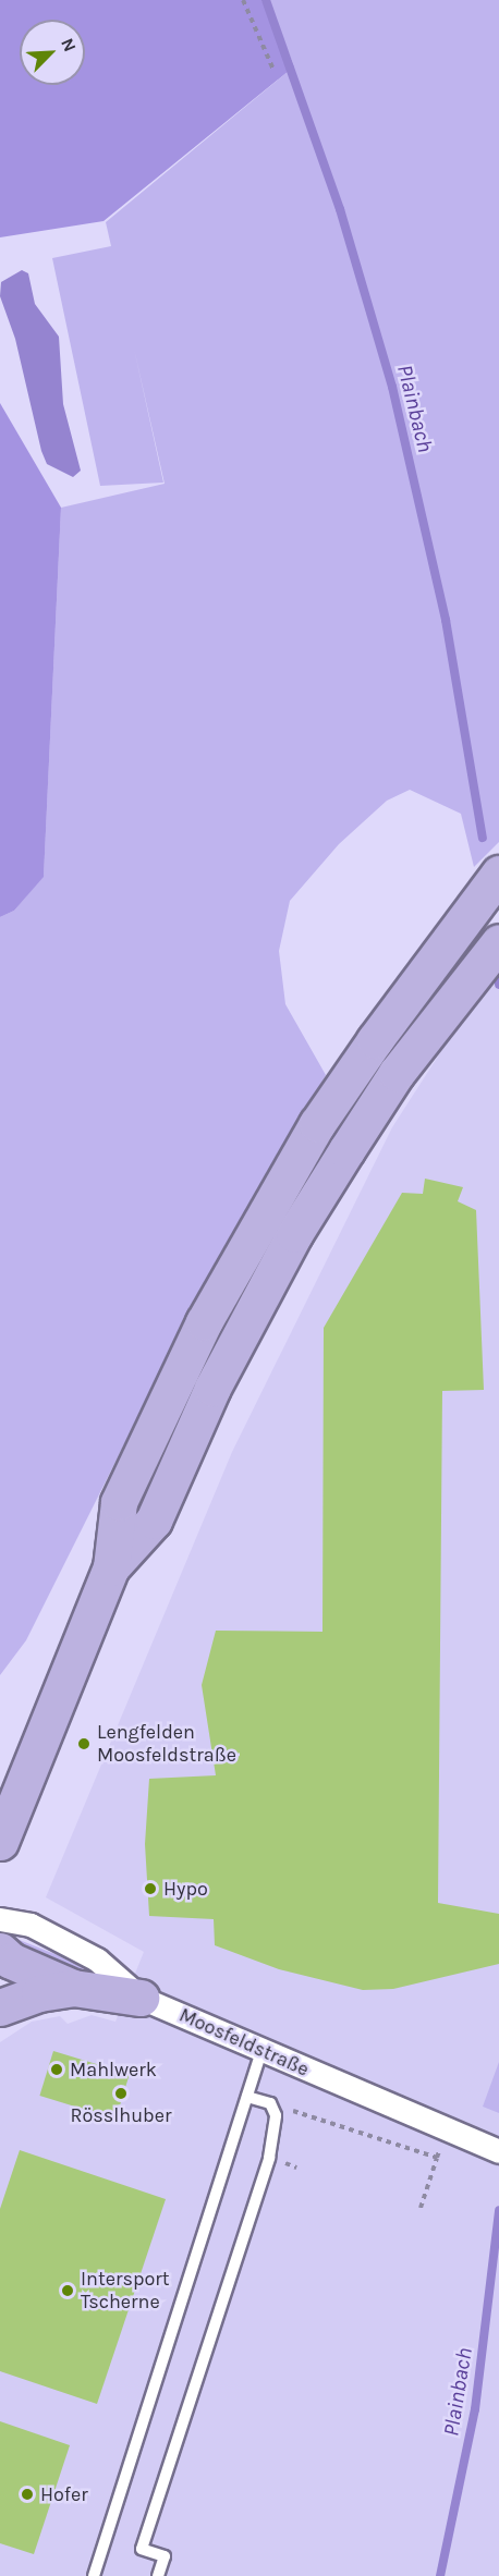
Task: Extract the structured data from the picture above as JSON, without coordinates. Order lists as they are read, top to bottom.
{
  "streets": {
    "street": ["Moosfeldstraße"]
  },
  "water": ["Plainbach"],
  "places": [
    "Lengfelden Moosfeldstraße",
    "Hypo",
    "Mahlwerk",
    "Rösslhuber",
    "Intersport Tscherne",
    "Hofer"
  ],
  "north": "top right"
}
